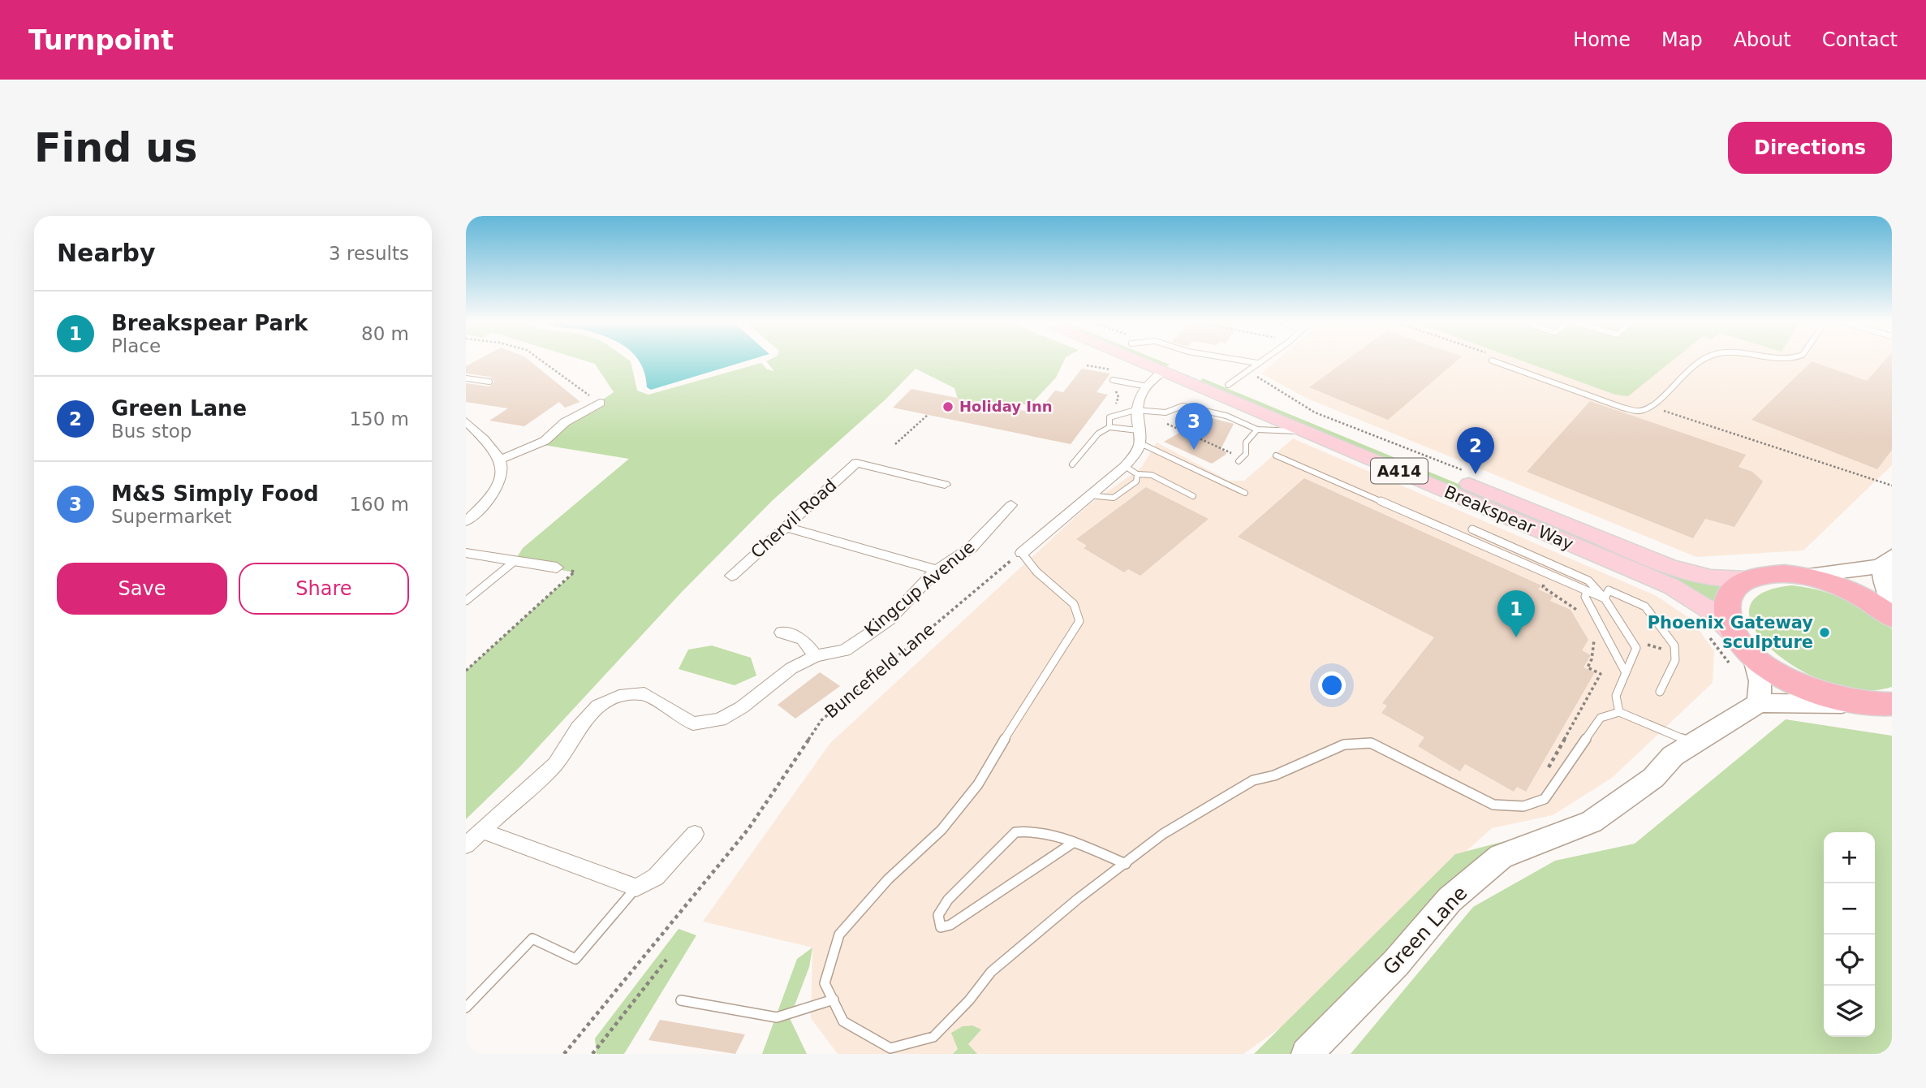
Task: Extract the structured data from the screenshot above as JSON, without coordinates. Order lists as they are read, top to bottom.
{
  "streets": {
    "main road": ["A414", "Breakspear Way"],
    "street": ["Chervil Road", "Kingcup Avenue", "Green Lane"],
    "path": ["Buncefield Lane"]
  },
  "places": ["Holiday Inn", "Phoenix Gateway sculpture"],
  "page": {
    "header": "Turnpoint",
    "nav": [
      "Home",
      "Map",
      "About",
      "Contact"
    ],
    "buttons": [
      "Directions",
      ["Save", "Share"]
    ],
    "title": "Find us",
    "heading": ["Nearby", "3 results"],
    "list": [
      {
        "mark": "1",
        "name": "Breakspear Park",
        "note": "Place",
        "value": "80 m"
      },
      {
        "mark": "2",
        "name": "Green Lane",
        "note": "Bus stop",
        "value": "150 m"
      },
      {
        "mark": "3",
        "name": "M&S Simply Food",
        "note": "Supermarket",
        "value": "160 m"
      }
    ],
    "pins": ["3", "2", "1"],
    "map_buttons": ["+", "−"]
  }
}
